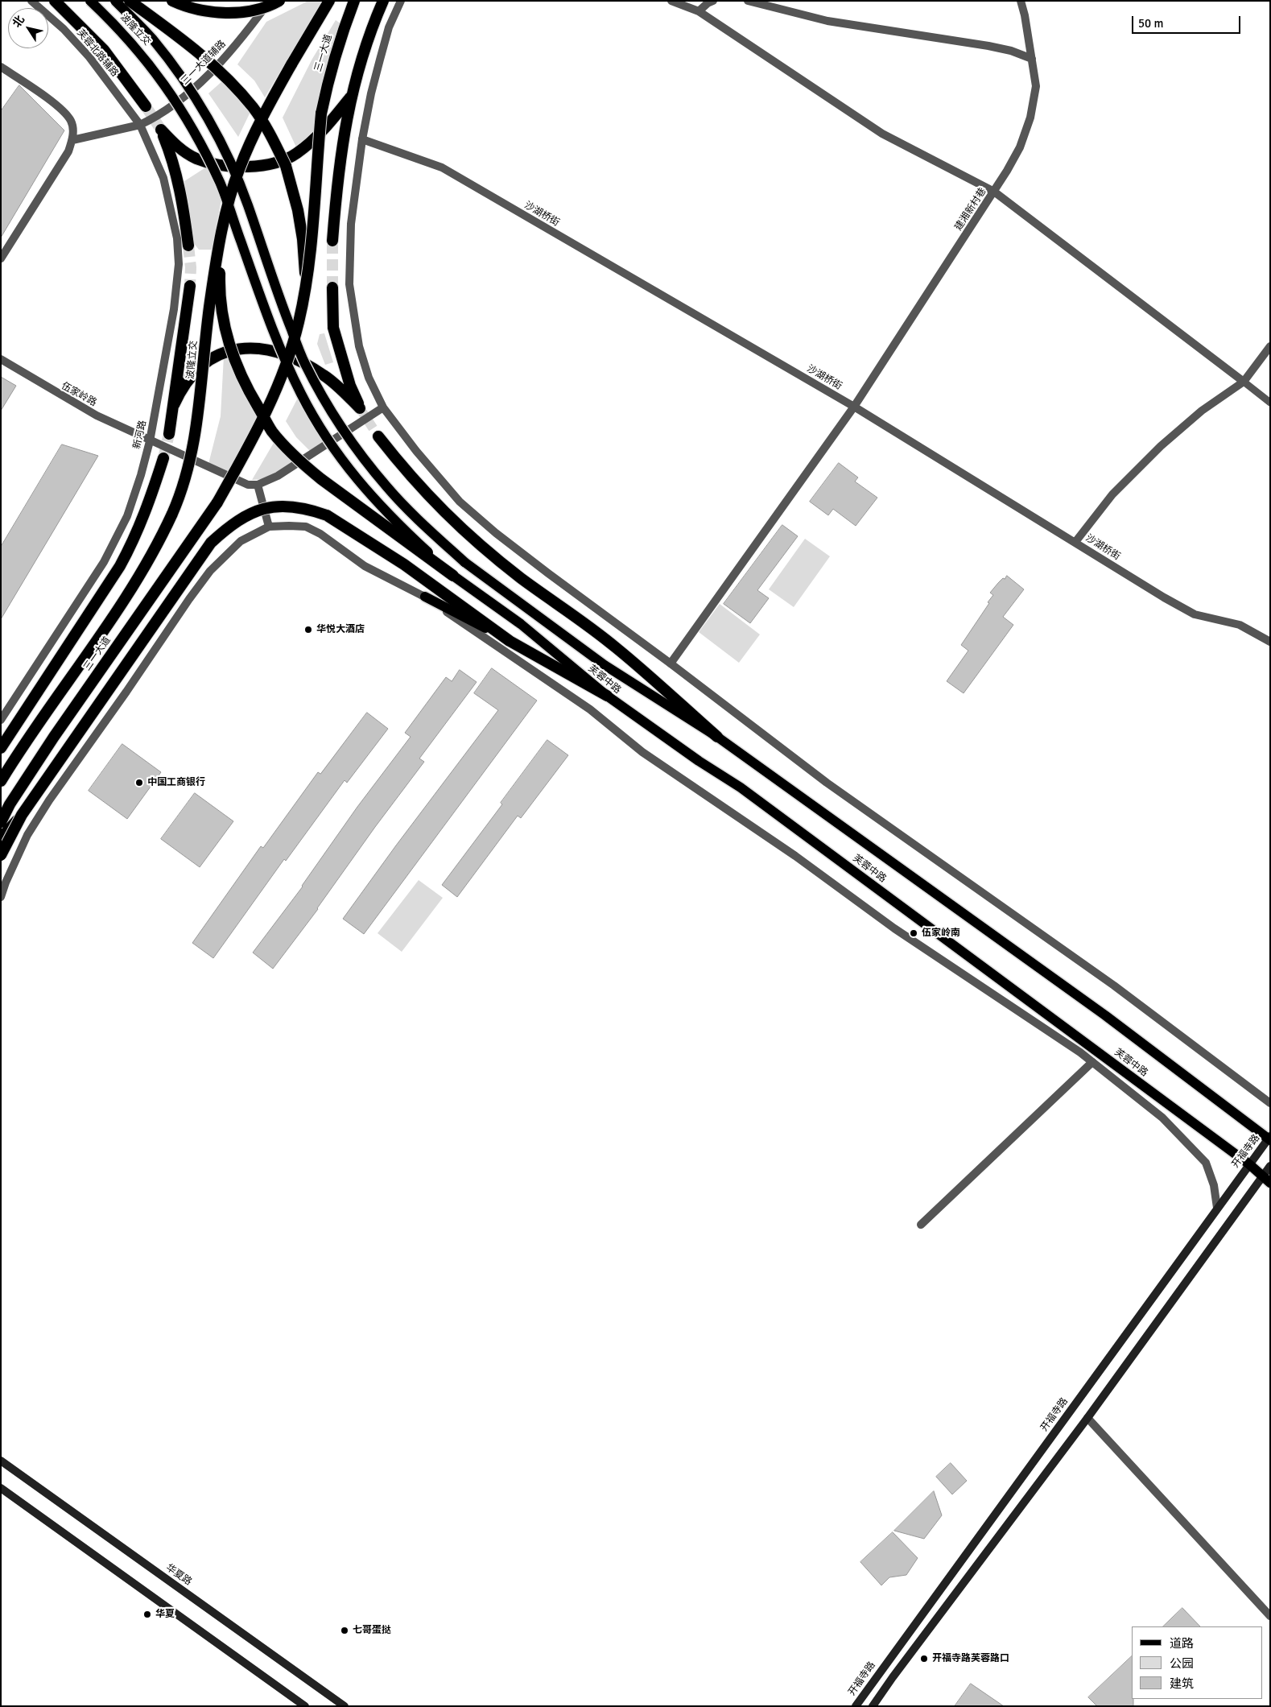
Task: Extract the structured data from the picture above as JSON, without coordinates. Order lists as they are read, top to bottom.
{
  "streets": {
    "highway": ["波隆立交", "三一大道"],
    "main road": ["芙蓉中路", "开福寺路", "华夏路"],
    "street": [
      "芙蓉北路辅路",
      "三一大道辅路",
      "建湘新村巷",
      "沙湖桥街",
      "伍家岭路",
      "新河路"
    ]
  },
  "crossings": [
    ["波隆立交", "三一大道"],
    ["波隆立交", "芙蓉中路"],
    ["芙蓉北路辅路", "三一大道辅路"],
    ["芙蓉北路辅路", "新河路"],
    ["三一大道辅路", "新河路"],
    ["建湘新村巷", "沙湖桥街"],
    ["伍家岭路", "新河路"],
    ["芙蓉中路", "开福寺路"]
  ],
  "places": [
    "华悦大酒店",
    "中国工商银行",
    "伍家岭南",
    "华夏",
    "七哥蛋挞",
    "开福寺路芙蓉路口"
  ],
  "legend": ["道路", "公园", "建筑"],
  "scale_bar": "50 m",
  "north": "top left"
}
